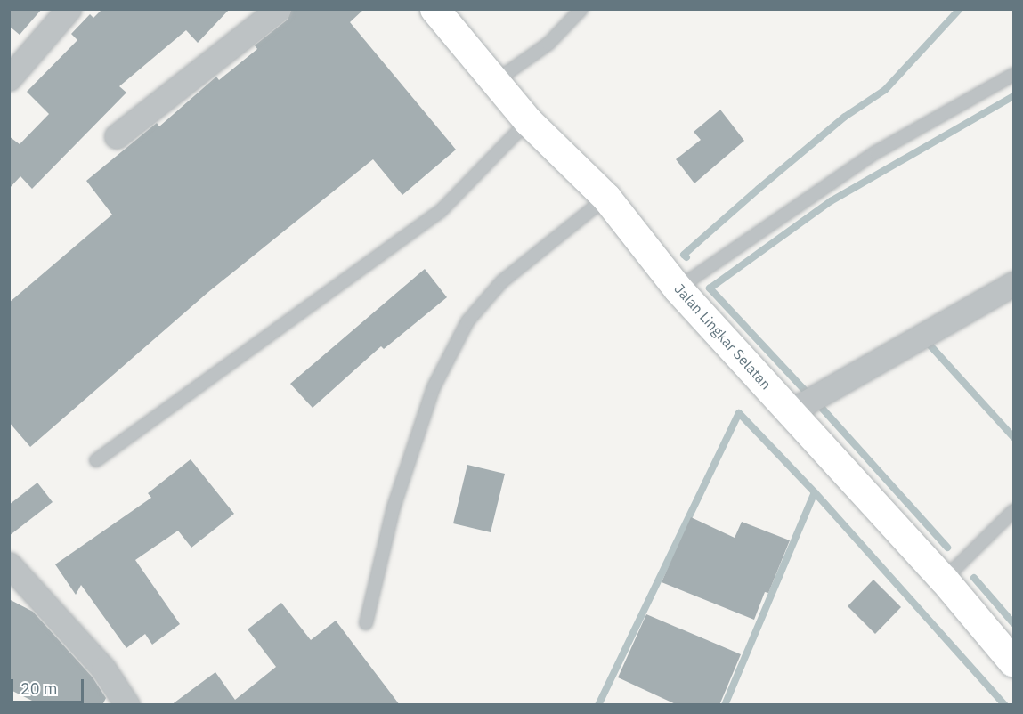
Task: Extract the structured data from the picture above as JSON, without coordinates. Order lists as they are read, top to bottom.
{
  "streets": {
    "highway": ["Jalan Lingkar Selatan"]
  },
  "scale_bar": "20 m"
}
